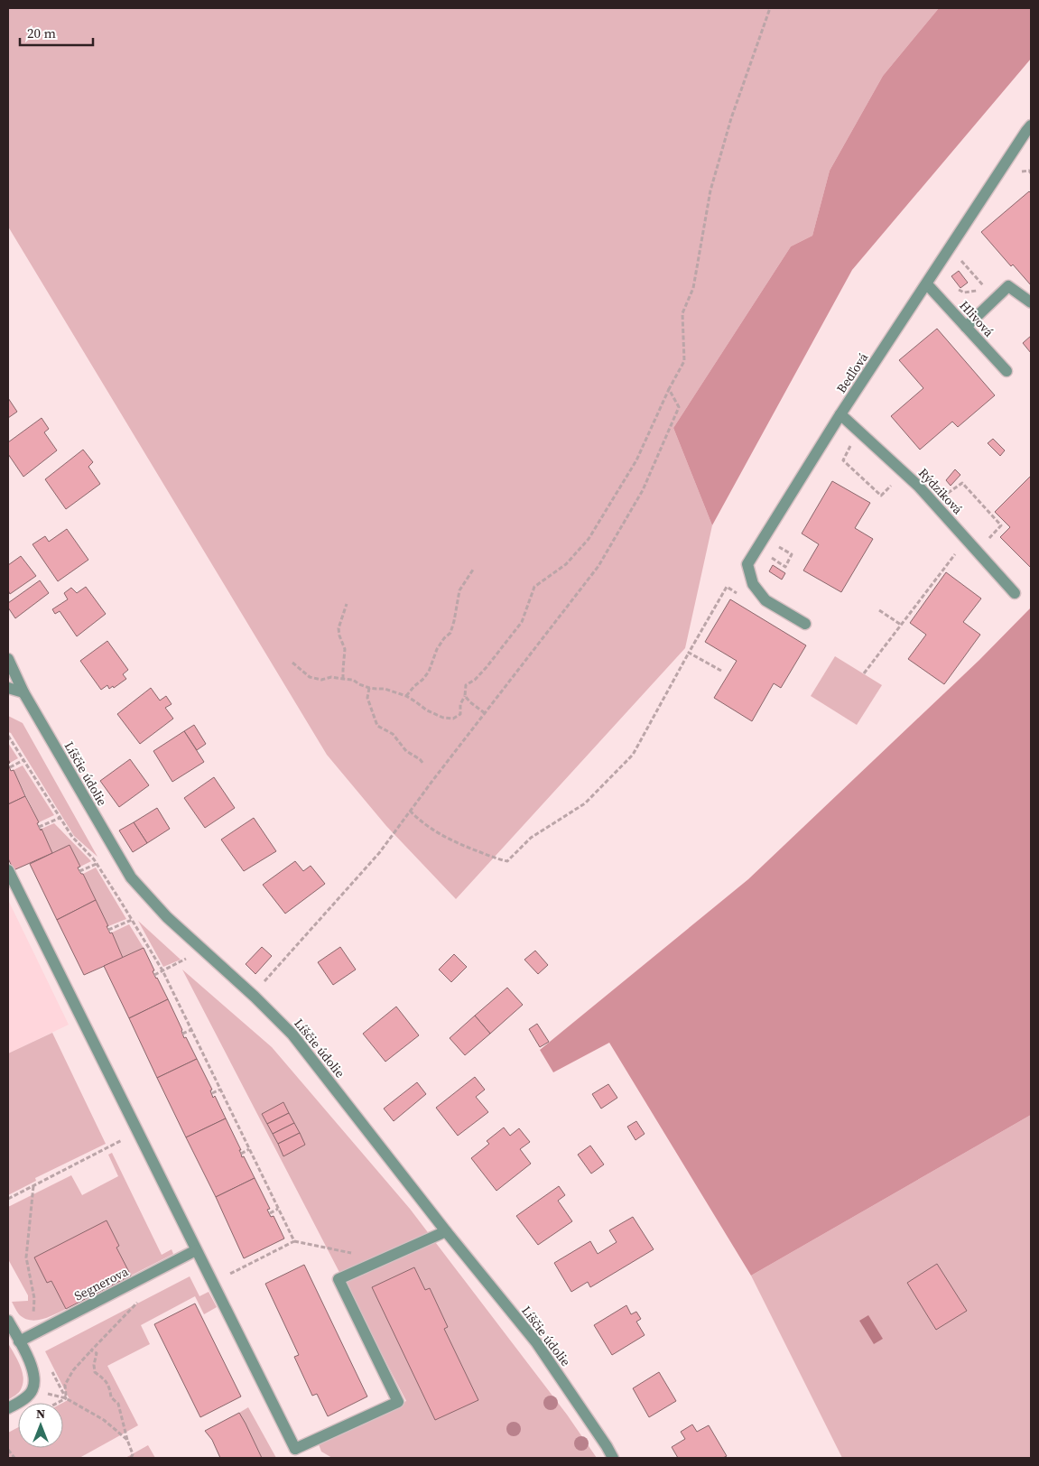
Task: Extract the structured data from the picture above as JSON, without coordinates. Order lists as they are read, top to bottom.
{
  "streets": {
    "street": [
      "Hlivová",
      "Bedľová",
      "Rýdziková",
      "Líščie údolie",
      "Segnerova"
    ]
  },
  "crossings": [
    ["Hlivová", "Bedľová"],
    ["Bedľová", "Rýdziková"]
  ],
  "scale_bar": "20 m",
  "north": "top"
}
